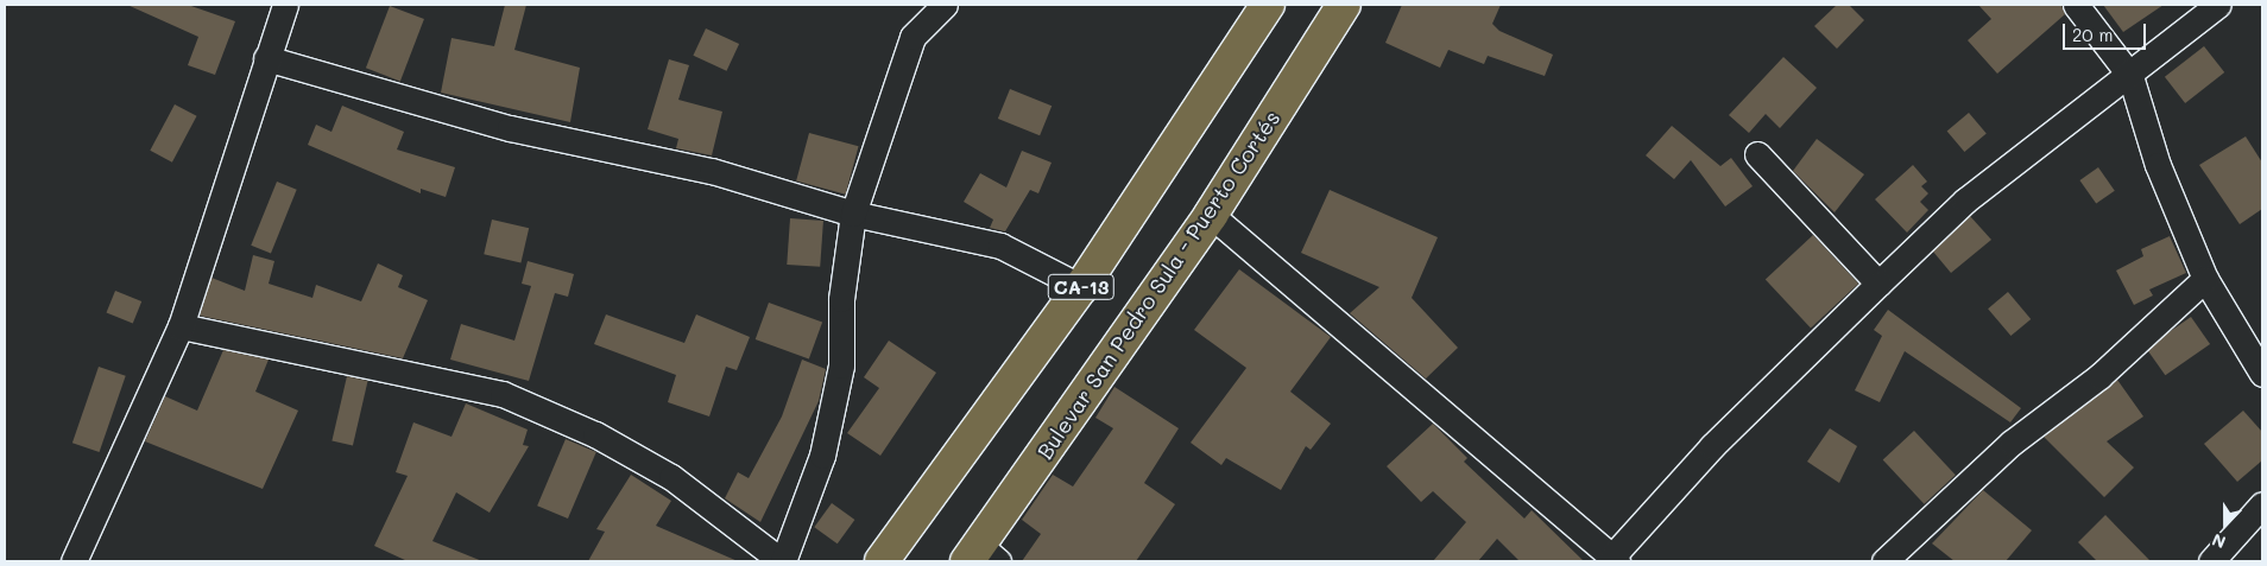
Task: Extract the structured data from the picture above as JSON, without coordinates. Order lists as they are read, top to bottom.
{
  "streets": {
    "highway": ["Bulevar San Pedro Sula - Puerto Cortés", "CA-13"]
  },
  "scale_bar": "20 m",
  "north": "bottom"
}
